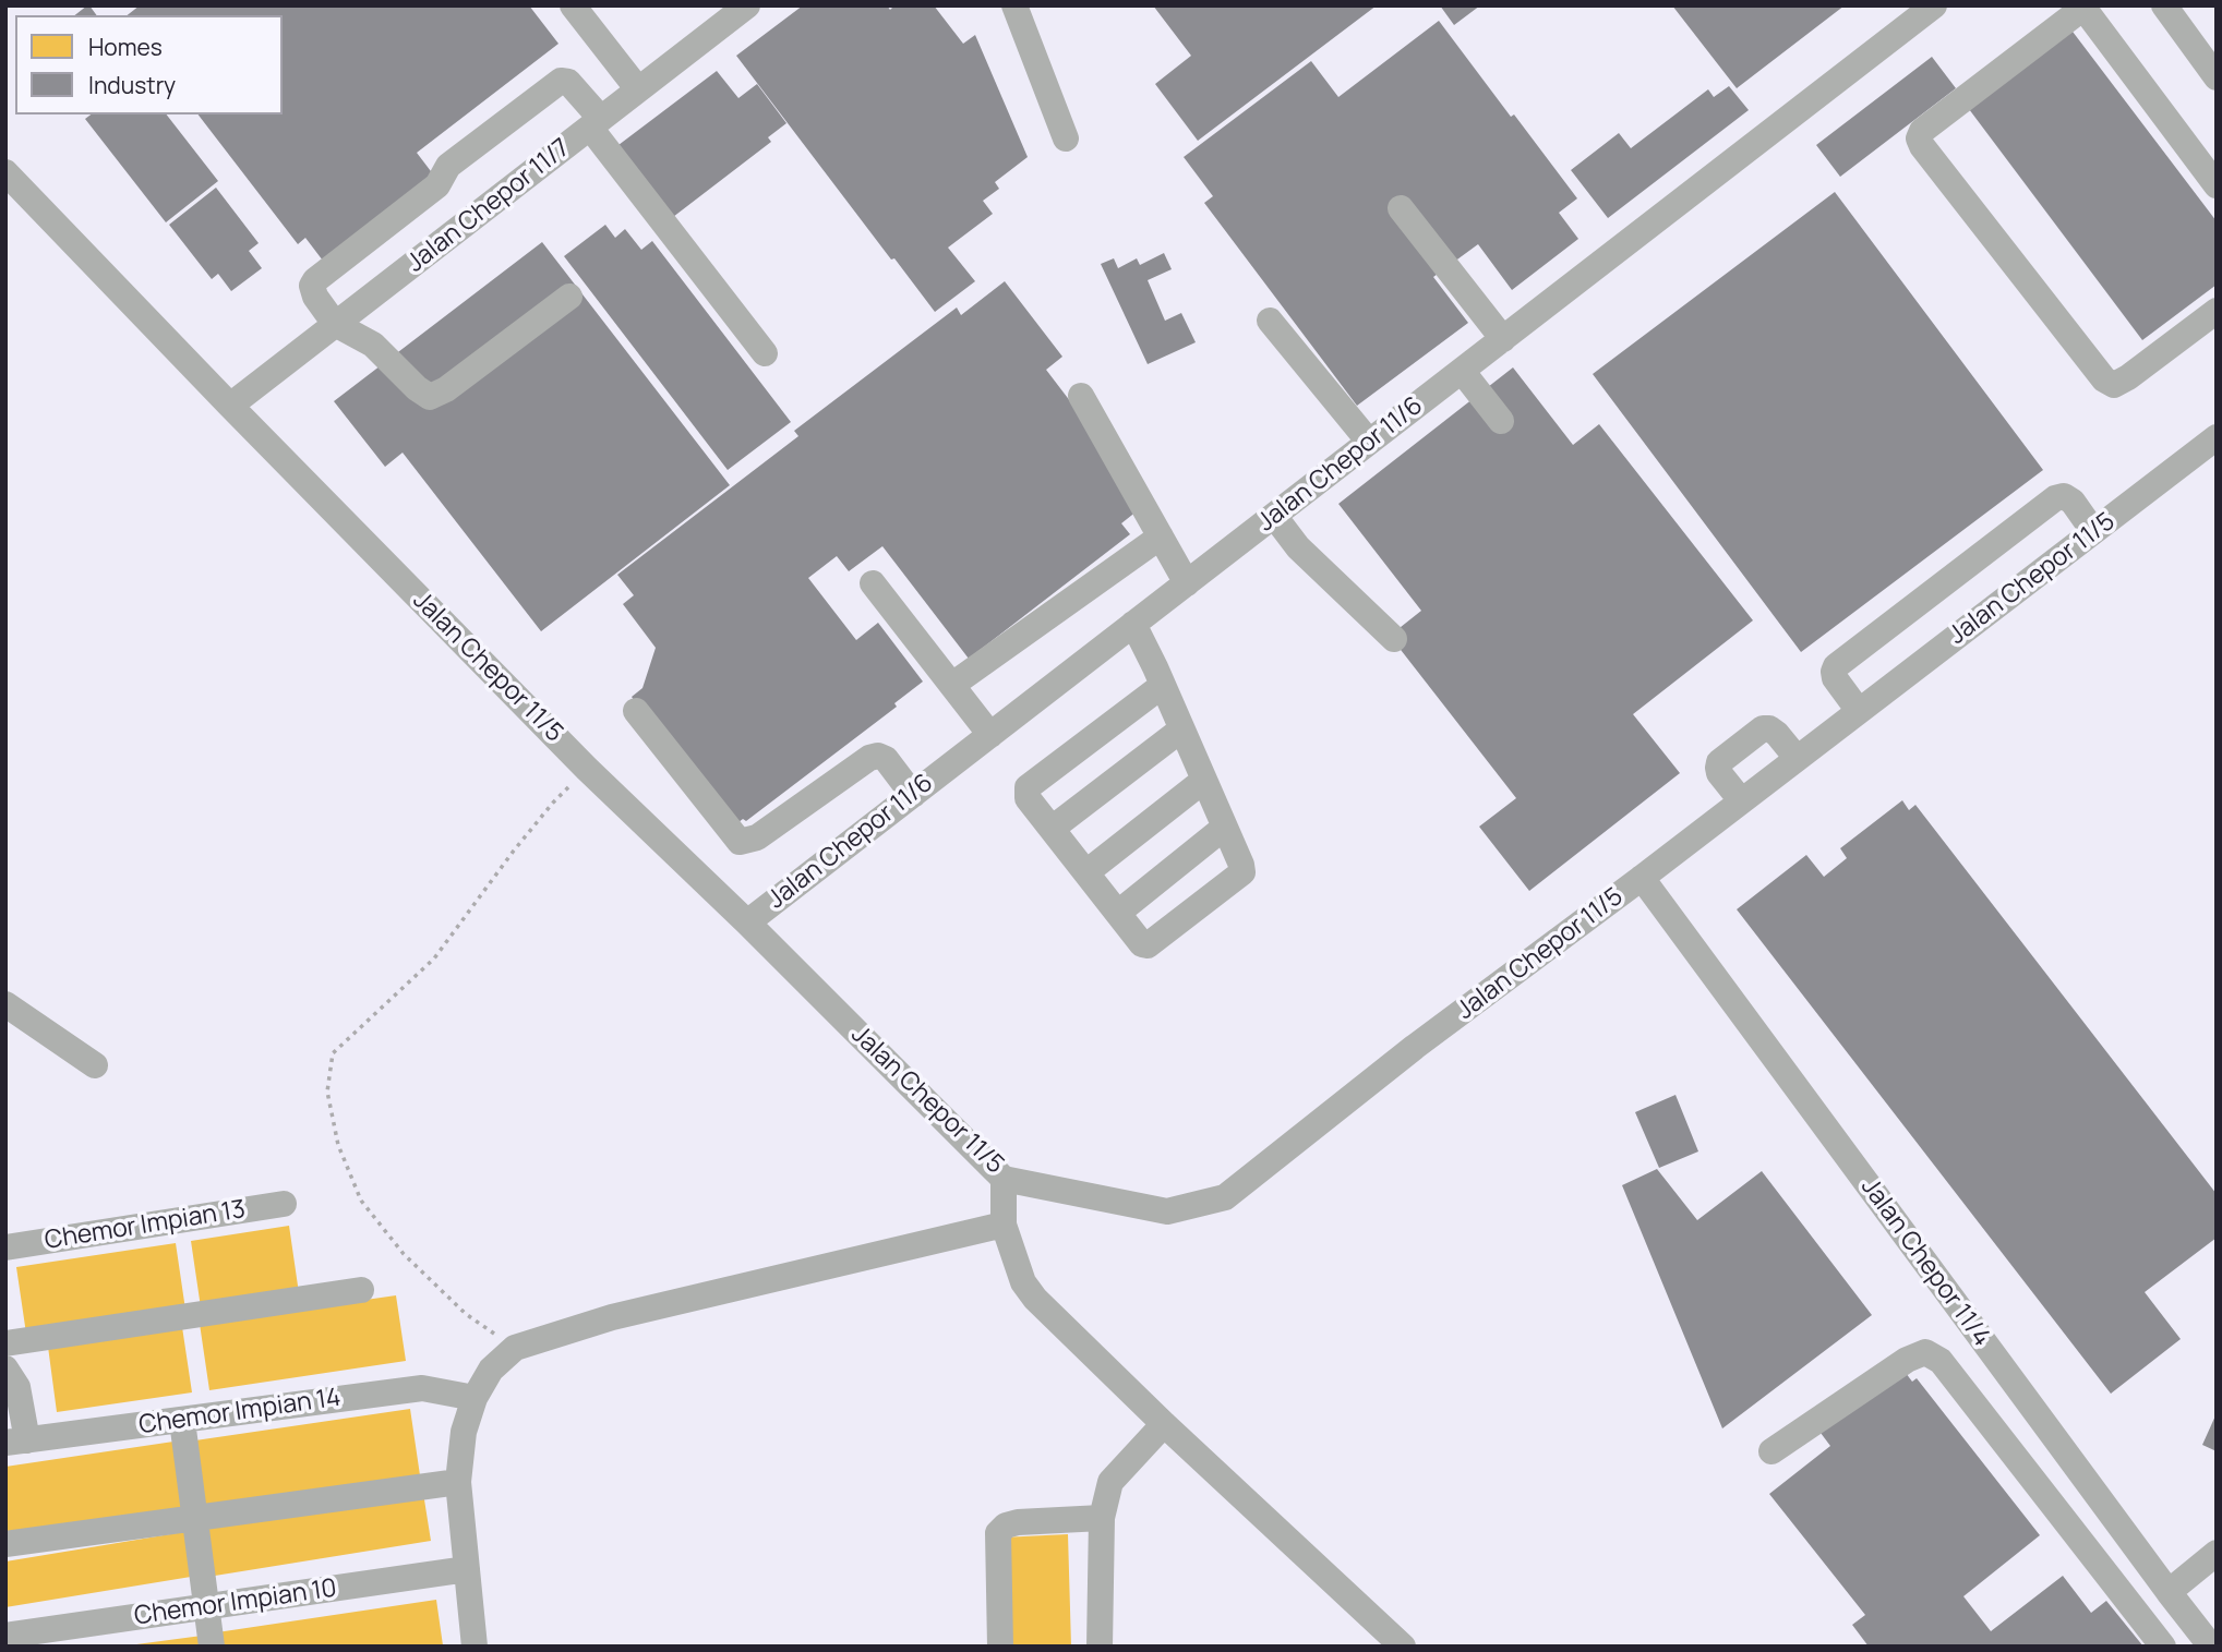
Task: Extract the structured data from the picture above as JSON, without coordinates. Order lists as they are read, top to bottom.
{
  "streets": {
    "street": [
      "Jalan Chepor 11/7",
      "Jalan Chepor 11/6",
      "Jalan Chepor 11/5",
      "Chemor Impian 13",
      "Jalan Chepor 11/4",
      "Chemor Impian 14",
      "Chemor Impian 10"
    ]
  },
  "crossings": [
    ["Jalan Chepor 11/7", "Jalan Chepor 11/5"],
    ["Jalan Chepor 11/6", "Jalan Chepor 11/5"],
    ["Jalan Chepor 11/5", "Jalan Chepor 11/4"]
  ],
  "legend": ["Homes", "Industry"]
}
